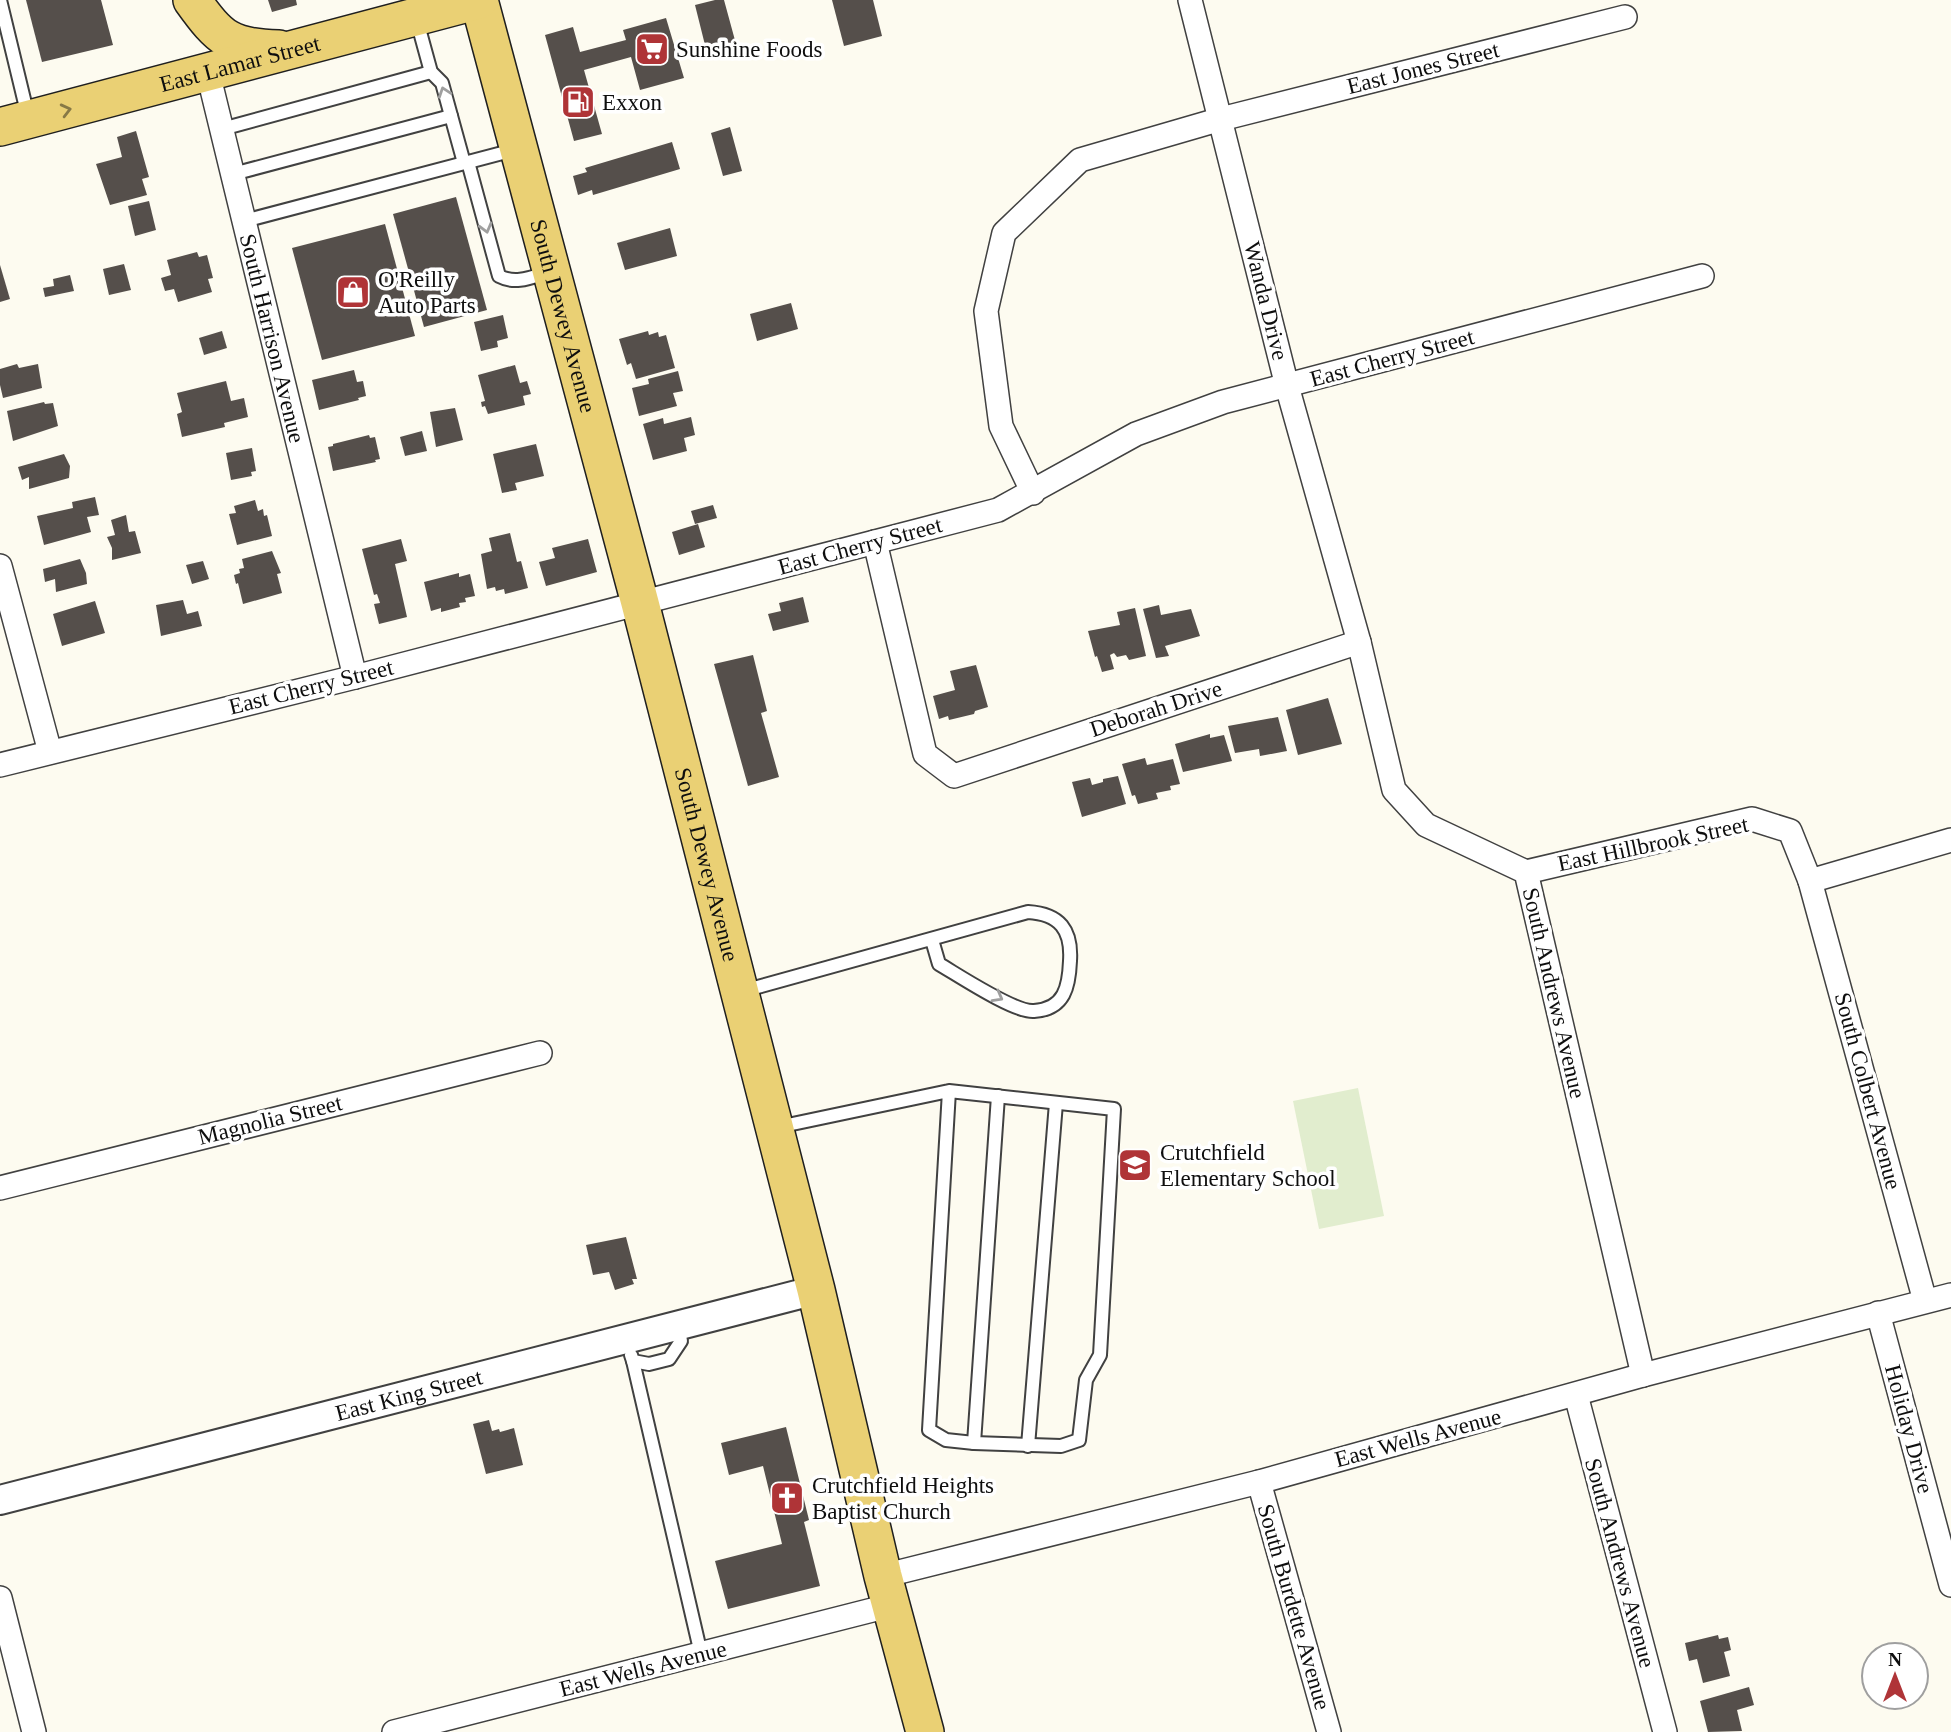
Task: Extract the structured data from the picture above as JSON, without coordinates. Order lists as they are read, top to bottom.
{
  "streets": {
    "main road": ["East Lamar Street", "South Dewey Avenue", "South Harrison Avenue"],
    "street": [
      "East Jones Street",
      "Wanda Drive",
      "East Cherry Street",
      "Deborah Drive",
      "East Hillbrook Street",
      "South Andrews Avenue",
      "South Colbert Avenue",
      "Magnolia Street",
      "East King Street",
      "Holiday Drive",
      "East Wells Avenue",
      "South Burdette Avenue"
    ]
  },
  "crossings": [
    ["East Lamar Street", "South Dewey Avenue"],
    ["East Lamar Street", "South Harrison Avenue"],
    ["East Jones Street", "Wanda Drive"],
    ["East Jones Street", "East Cherry Street"],
    ["Wanda Drive", "East Cherry Street"],
    ["Wanda Drive", "Deborah Drive"],
    ["Wanda Drive", "South Andrews Avenue"],
    ["South Dewey Avenue", "East Cherry Street"],
    ["South Dewey Avenue", "East King Street"],
    ["South Dewey Avenue", "East Wells Avenue"],
    ["South Harrison Avenue", "East Cherry Street"],
    ["East Cherry Street", "Deborah Drive"],
    ["Deborah Drive", "South Andrews Avenue"],
    ["East Hillbrook Street", "South Andrews Avenue"],
    ["East Hillbrook Street", "South Colbert Avenue"],
    ["South Andrews Avenue", "East Wells Avenue"],
    ["South Colbert Avenue", "East Wells Avenue"],
    ["Holiday Drive", "East Wells Avenue"],
    ["East Wells Avenue", "South Burdette Avenue"]
  ],
  "one_way": ["East Lamar Street"],
  "places": {
    "supermarket": ["Sunshine Foods"],
    "fuel station": ["Exxon"],
    "shop": ["O'Reilly Auto Parts"],
    "school or university": ["Crutchfield Elementary School"],
    "church": ["Crutchfield Heights Baptist Church"]
  },
  "north": "top"
}
